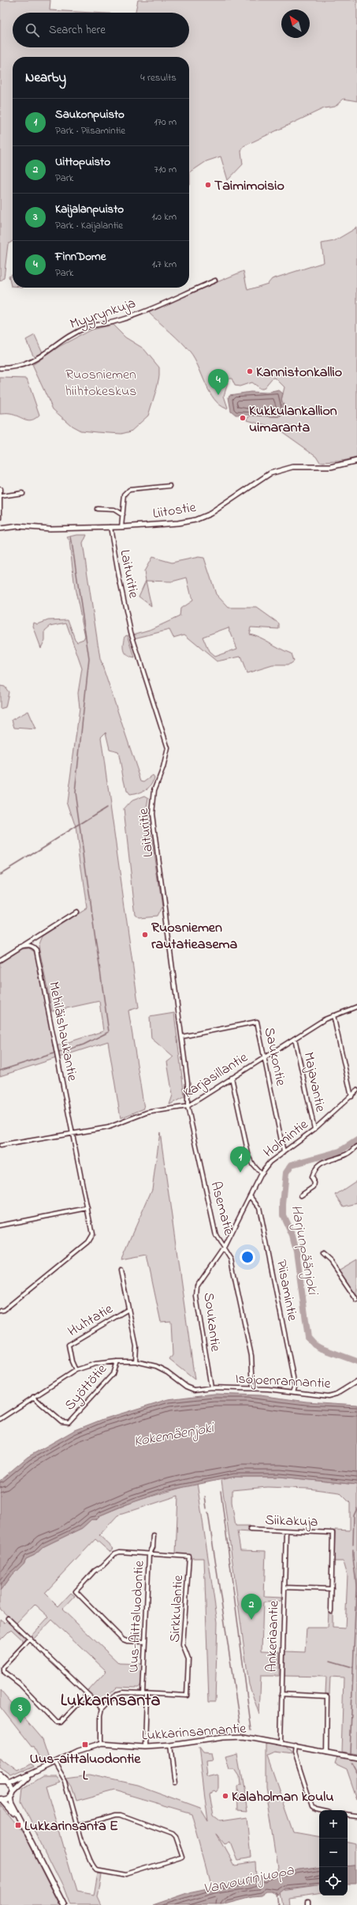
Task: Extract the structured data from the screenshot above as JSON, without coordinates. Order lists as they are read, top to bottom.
{
  "streets": {
    "street": [
      "Myyrynkuja",
      "Liitostie",
      "Laituritie",
      "Mehiläishaukantie",
      "Saukontie",
      "Karjasillantie",
      "Majavantie",
      "Holmintie",
      "Asematie",
      "Piisamintie",
      "Huhtatie",
      "Soukantie",
      "Isojoenrannantie",
      "Syöttötie",
      "Siikakuja",
      "Sirkkulantie",
      "Uus-Aittaluodontie",
      "Ankeriaantie",
      "Lukkarinsannantie"
    ]
  },
  "crossings": [
    ["Liitostie", "Laituritie"],
    ["Laituritie", "Saukontie"],
    ["Laituritie", "Karjasillantie"],
    ["Laituritie", "Asematie"],
    ["Mehiläishaukantie", "Karjasillantie"],
    ["Saukontie", "Karjasillantie"],
    ["Saukontie", "Holmintie"],
    ["Karjasillantie", "Majavantie"],
    ["Karjasillantie", "Asematie"],
    ["Majavantie", "Holmintie"],
    ["Holmintie", "Asematie"],
    ["Holmintie", "Piisamintie"],
    ["Holmintie", "Soukantie"],
    ["Asematie", "Soukantie"],
    ["Asematie", "Isojoenrannantie"],
    ["Piisamintie", "Isojoenrannantie"],
    ["Huhtatie", "Isojoenrannantie"],
    ["Soukantie", "Isojoenrannantie"],
    ["Isojoenrannantie", "Syöttötie"],
    ["Siikakuja", "Ankeriaantie"],
    ["Sirkkulantie", "Uus-Aittaluodontie"],
    ["Ankeriaantie", "Lukkarinsannantie"]
  ],
  "districts": ["Lukkarinsanta"],
  "water": ["Harjunpäänjoki", "Kokemäenjoki", "Varvourinjuopa"],
  "parks": ["Ruosniemen hiihtokeskus"],
  "places": {
    "other": [
      "Taimimoisio",
      "Kannistonkallio",
      "Kukkulankallion uimaranta",
      "Ruosniemen rautatieasema",
      "Kalaholman koulu"
    ],
    "transit": ["Uus-aittaluodontie L", "Lukkarinsanta E"]
  },
  "north": "top left",
  "page": {
    "search": "Search here",
    "heading": ["Nearby", "4 results"],
    "list": [
      {
        "mark": "1",
        "name": "Saukonpuisto",
        "note": "Park · Piisamintie",
        "value": "170 m"
      },
      {
        "mark": "2",
        "name": "Uittopuisto",
        "note": "Park",
        "value": "710 m"
      },
      {
        "mark": "3",
        "name": "Kaijalanpuisto",
        "note": "Park · Kaijalantie",
        "value": "1.0 km"
      },
      {
        "mark": "4",
        "name": "FinnDome",
        "note": "Park",
        "value": "1.7 km"
      }
    ],
    "pins": [
      "4",
      "1",
      "2",
      "3"
    ],
    "map_buttons": ["+", "−"]
  }
}
